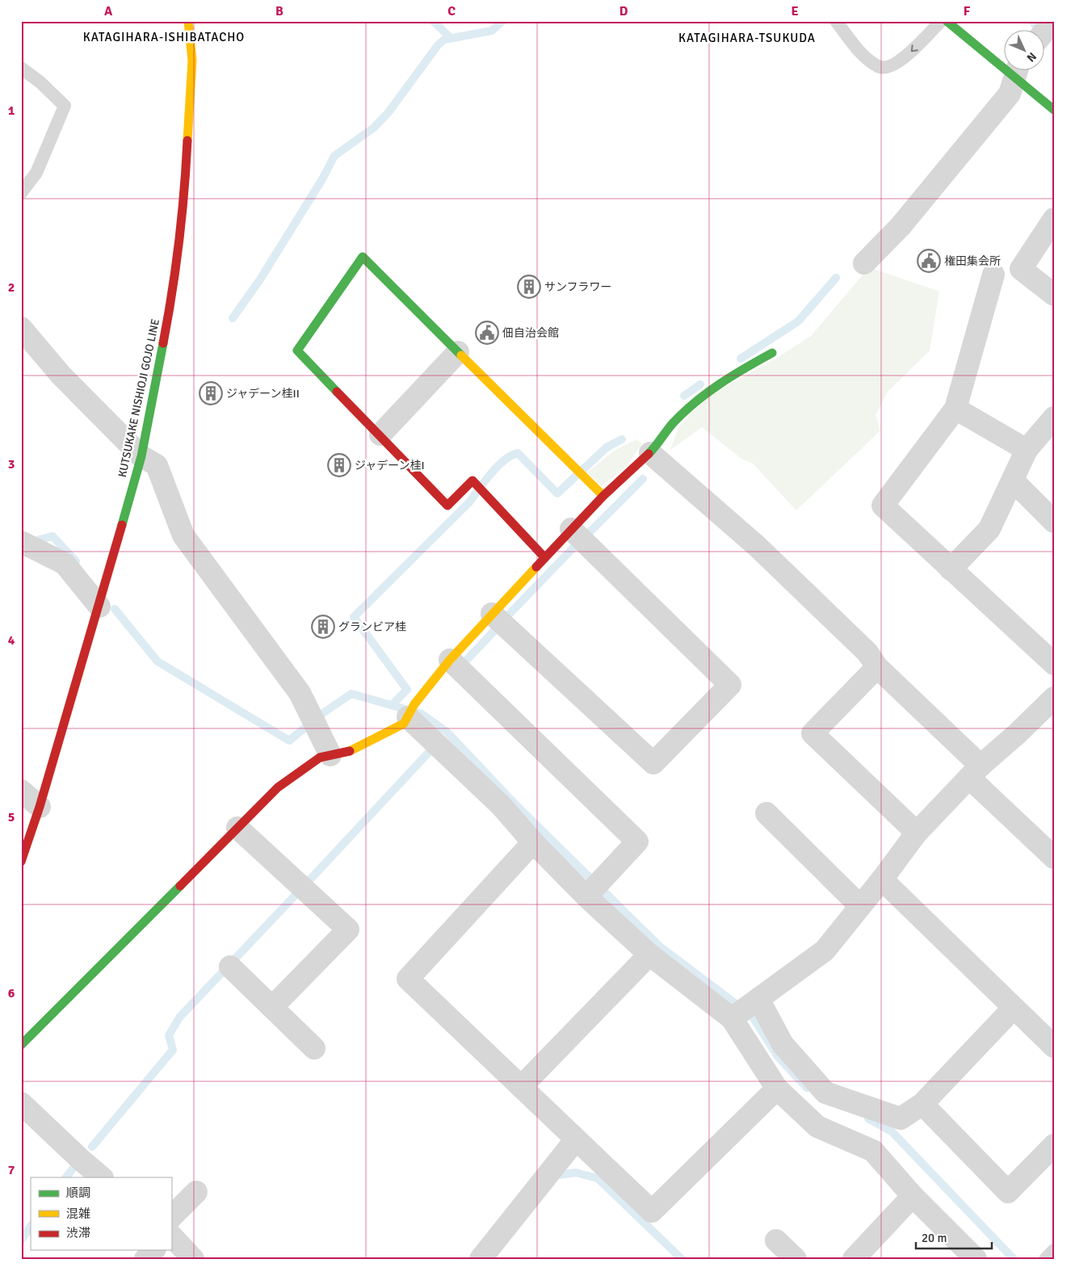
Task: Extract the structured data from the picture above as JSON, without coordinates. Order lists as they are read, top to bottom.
{
  "streets": {
    "street": ["KUTSUKAKE NISHIOJI GOJO LINE"]
  },
  "districts": ["KATAGIHARA-ISHIBATACHO", "KATAGIHARA-TSUKUDA"],
  "places": {
    "public building": ["権田集会所", "佃自治会館"],
    "building": [
      "サンフラワー",
      "ジャデーン桂II",
      "ジャデーン桂I",
      "グランビア桂"
    ]
  },
  "legend": ["順調", "混雑", "渋滞"],
  "scale_bar": "20 m",
  "north": "bottom right",
  "grid": {
    "columns": [
      "A",
      "B",
      "C",
      "D",
      "E",
      "F"
    ],
    "rows": [
      "1",
      "2",
      "3",
      "4",
      "5",
      "6",
      "7"
    ]
  }
}
